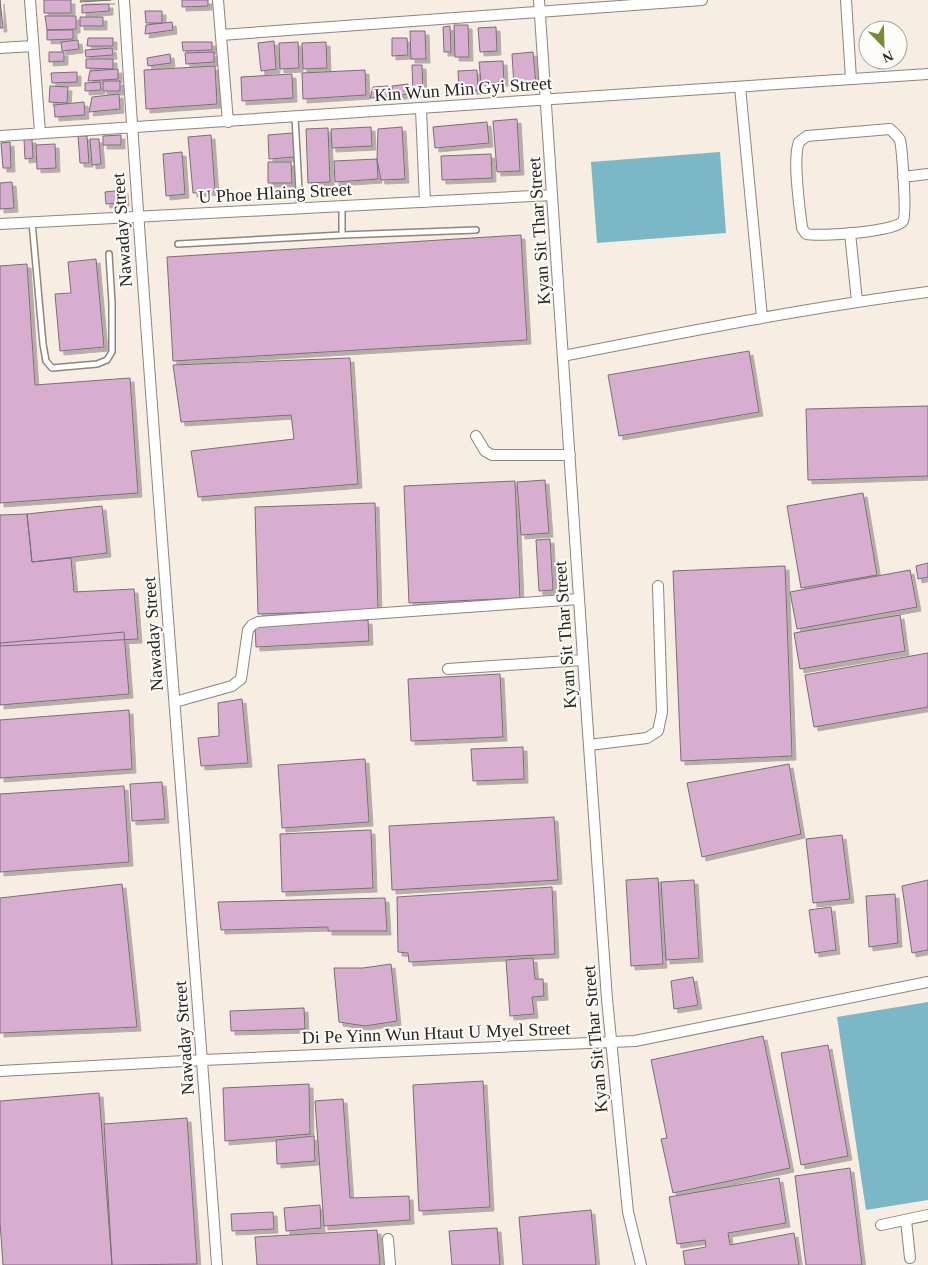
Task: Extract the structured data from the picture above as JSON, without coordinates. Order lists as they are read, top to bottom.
{
  "streets": {
    "street": [
      "Kin Wun Min Gyi Street",
      "U Phoe Hlaing Street",
      "Nawaday Street",
      "Kyan Sit Thar Street",
      "Di Pe Yinn Wun Htaut U Myel Street"
    ]
  },
  "crossings": [
    ["Kin Wun Min Gyi Street", "Nawaday Street"],
    ["Kin Wun Min Gyi Street", "Kyan Sit Thar Street"],
    ["U Phoe Hlaing Street", "Nawaday Street"],
    ["U Phoe Hlaing Street", "Kyan Sit Thar Street"],
    ["Nawaday Street", "Di Pe Yinn Wun Htaut U Myel Street"],
    ["Kyan Sit Thar Street", "Di Pe Yinn Wun Htaut U Myel Street"]
  ],
  "north": "bottom right"
}
